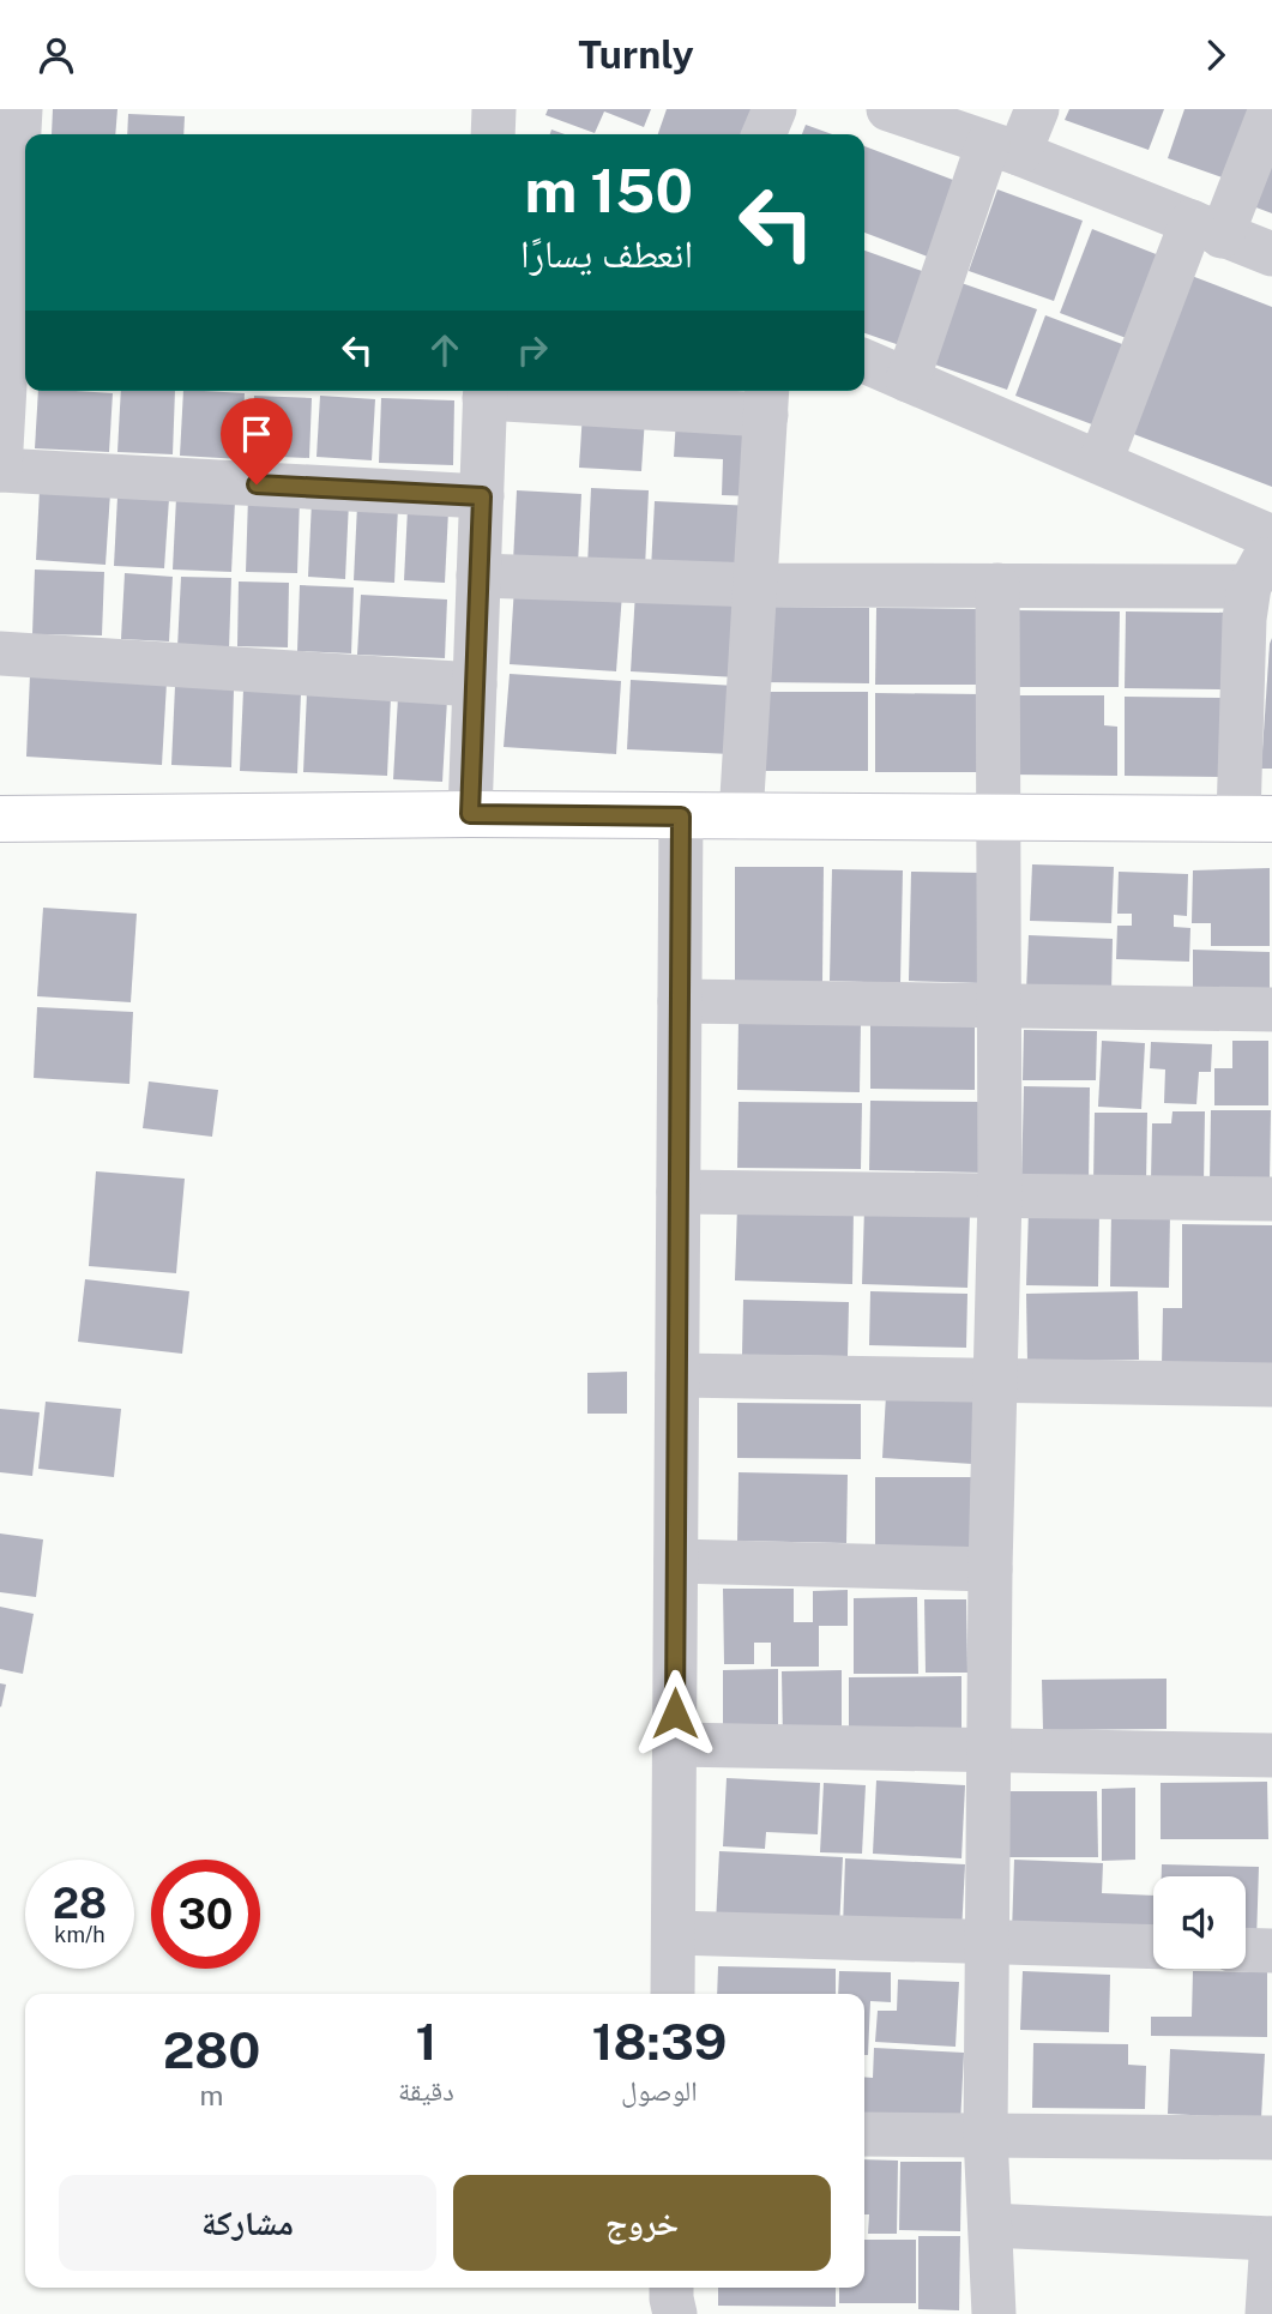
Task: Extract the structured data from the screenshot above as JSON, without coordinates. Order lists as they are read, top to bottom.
{
  "page": {
    "header": "Turnly",
    "turn": ["150 m", "انعطف يسارًا"],
    "speed": "28 km/h",
    "limit": "30",
    "eta": [
      "18:39",
      "الوصول",
      "1",
      "دقيقة",
      "280",
      "m"
    ],
    "buttons": ["خروج", "مشاركة"]
  }
}
